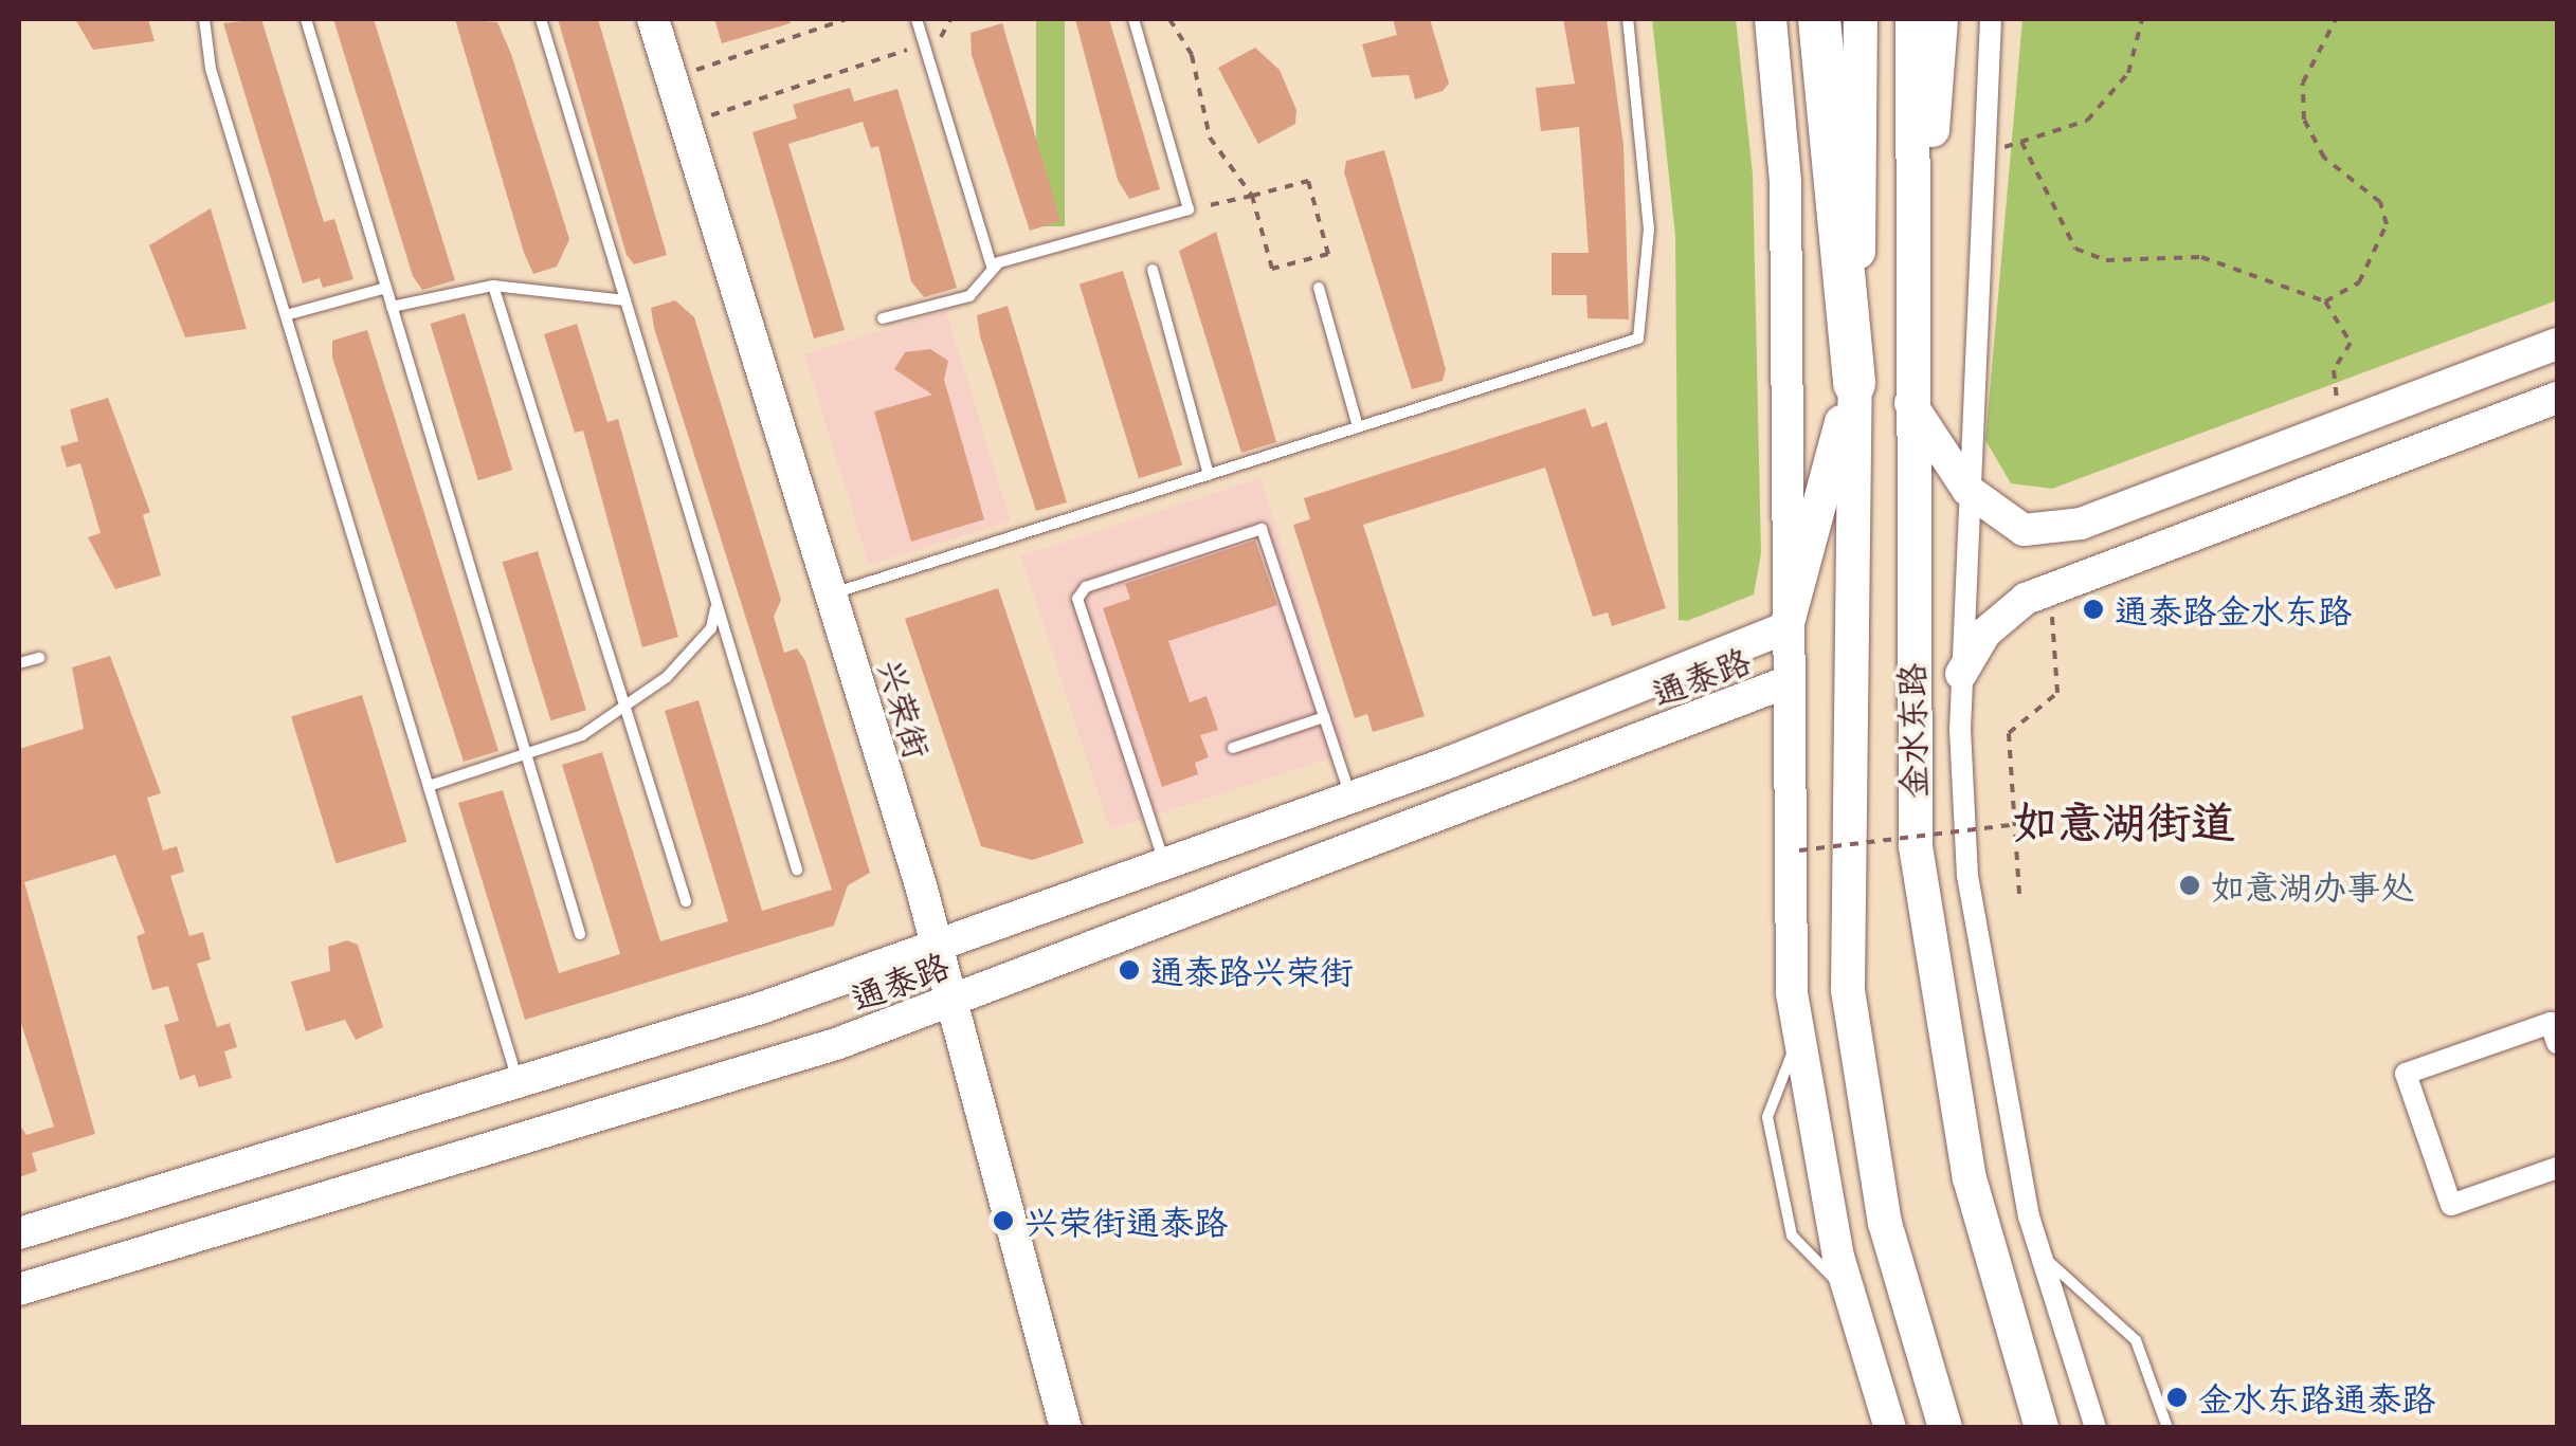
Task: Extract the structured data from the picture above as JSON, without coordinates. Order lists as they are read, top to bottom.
{
  "streets": {
    "main road": ["金水东路"],
    "street": ["通泰路", "兴荣街"]
  },
  "crossings": [
    ["通泰路", "兴荣街"]
  ],
  "districts": ["如意湖街道"],
  "places": [
    "通泰路金水东路",
    "如意湖办事处",
    "通泰路兴荣街",
    "兴荣街通泰路",
    "金水东路通泰路"
  ]
}
